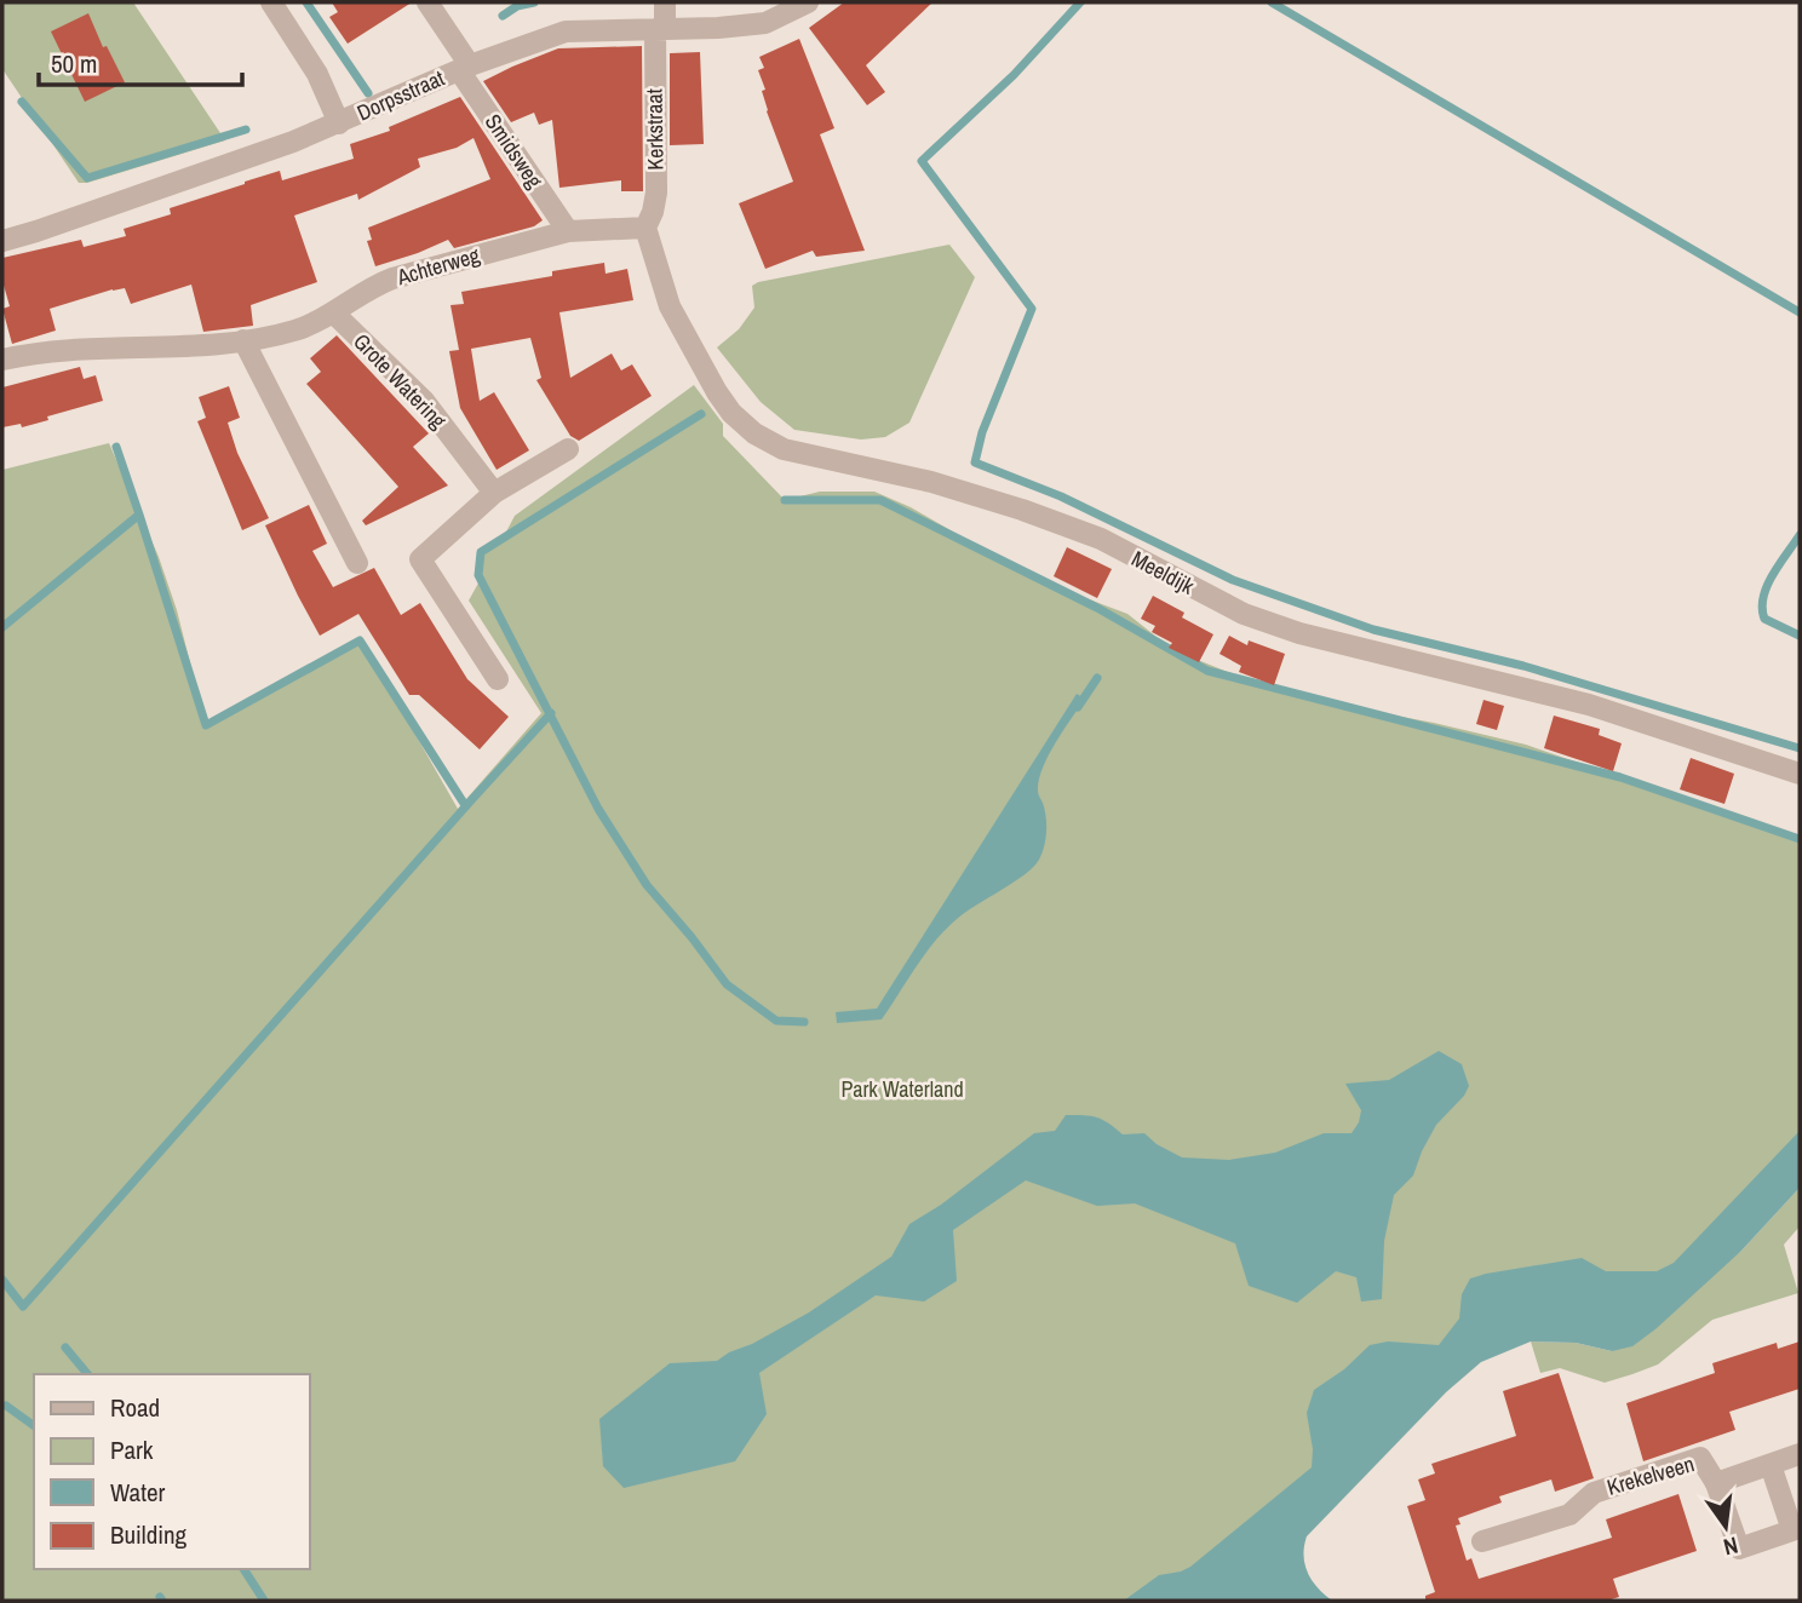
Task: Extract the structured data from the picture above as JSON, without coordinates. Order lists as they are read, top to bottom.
{
  "streets": {
    "street": [
      "Dorpsstraat",
      "Kerkstraat",
      "Smidsweg",
      "Achterweg",
      "Grote Watering",
      "Meeldijk",
      "Krekelveen"
    ]
  },
  "crossings": [
    ["Dorpsstraat", "Kerkstraat"],
    ["Dorpsstraat", "Smidsweg"],
    ["Kerkstraat", "Achterweg"],
    ["Kerkstraat", "Meeldijk"],
    ["Smidsweg", "Achterweg"],
    ["Achterweg", "Grote Watering"],
    ["Achterweg", "Meeldijk"]
  ],
  "parks": ["Park Waterland"],
  "legend": [
    "Road",
    "Park",
    "Water",
    "Building"
  ],
  "scale_bar": "50 m",
  "north": "bottom"
}
